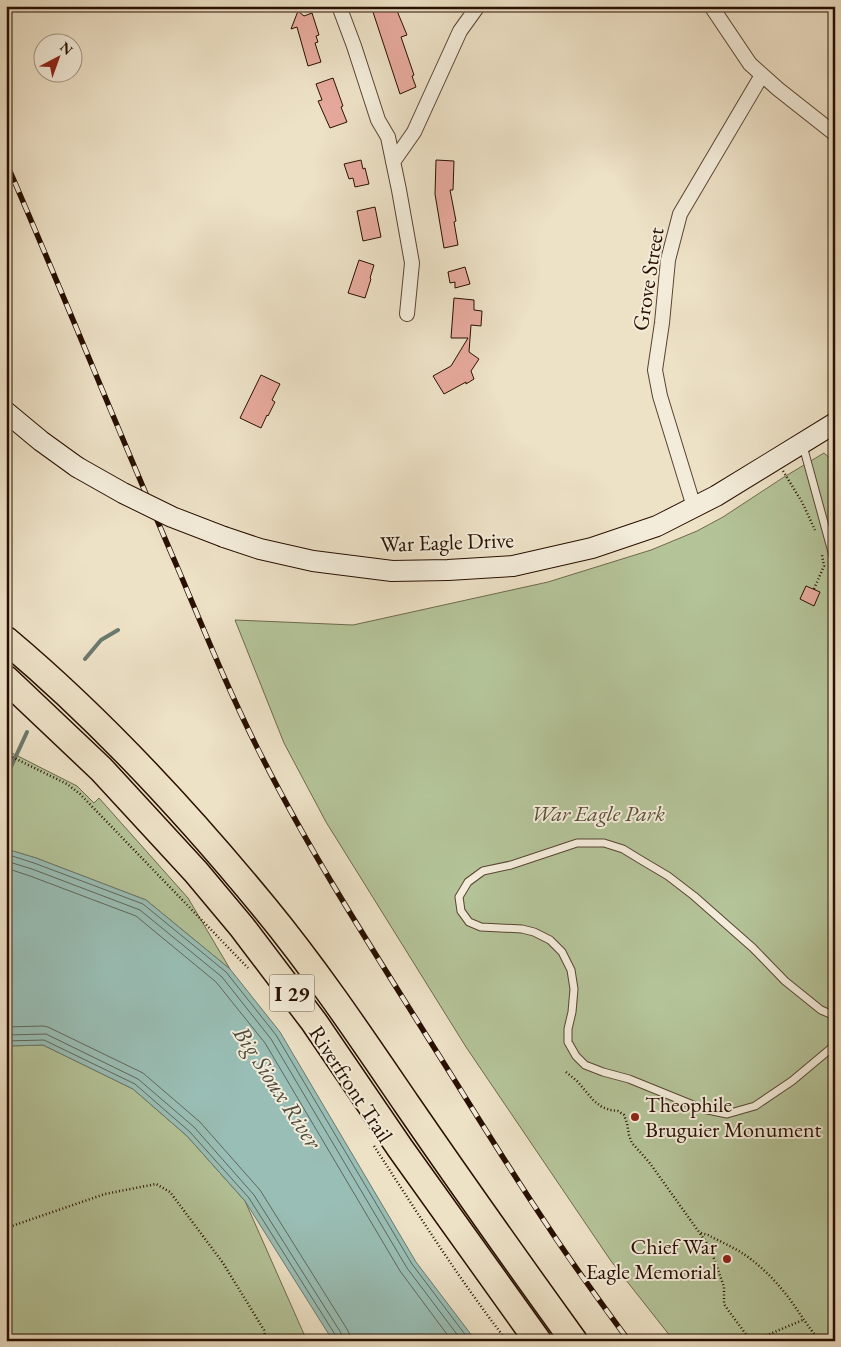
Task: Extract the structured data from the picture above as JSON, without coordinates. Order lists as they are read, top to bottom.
{
  "streets": {
    "highway": ["I 29"],
    "main road": ["War Eagle Drive"],
    "street": ["Grove Street"],
    "path": ["Riverfront Trail"]
  },
  "crossings": [
    ["Grove Street", "War Eagle Drive"]
  ],
  "water": ["Big Sioux River"],
  "parks": ["War Eagle Park"],
  "places": ["Theophile Bruguier Monument", "Chief War Eagle Memorial"],
  "north": "top right"
}
